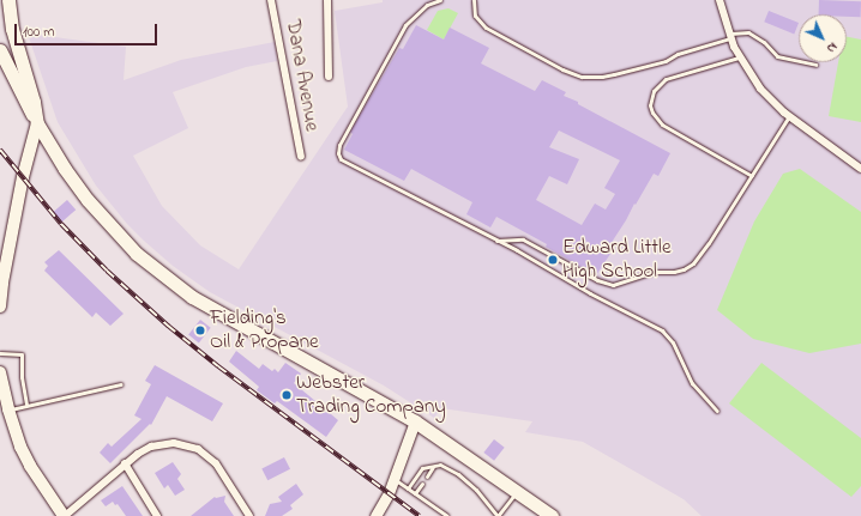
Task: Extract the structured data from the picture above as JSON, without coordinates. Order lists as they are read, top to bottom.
{
  "streets": {
    "street": ["Dana Avenue"]
  },
  "places": ["Edward Little High School", "Fielding's Oil & Propane", "Webster Trading Company"],
  "scale_bar": "100 m",
  "north": "bottom right"
}
